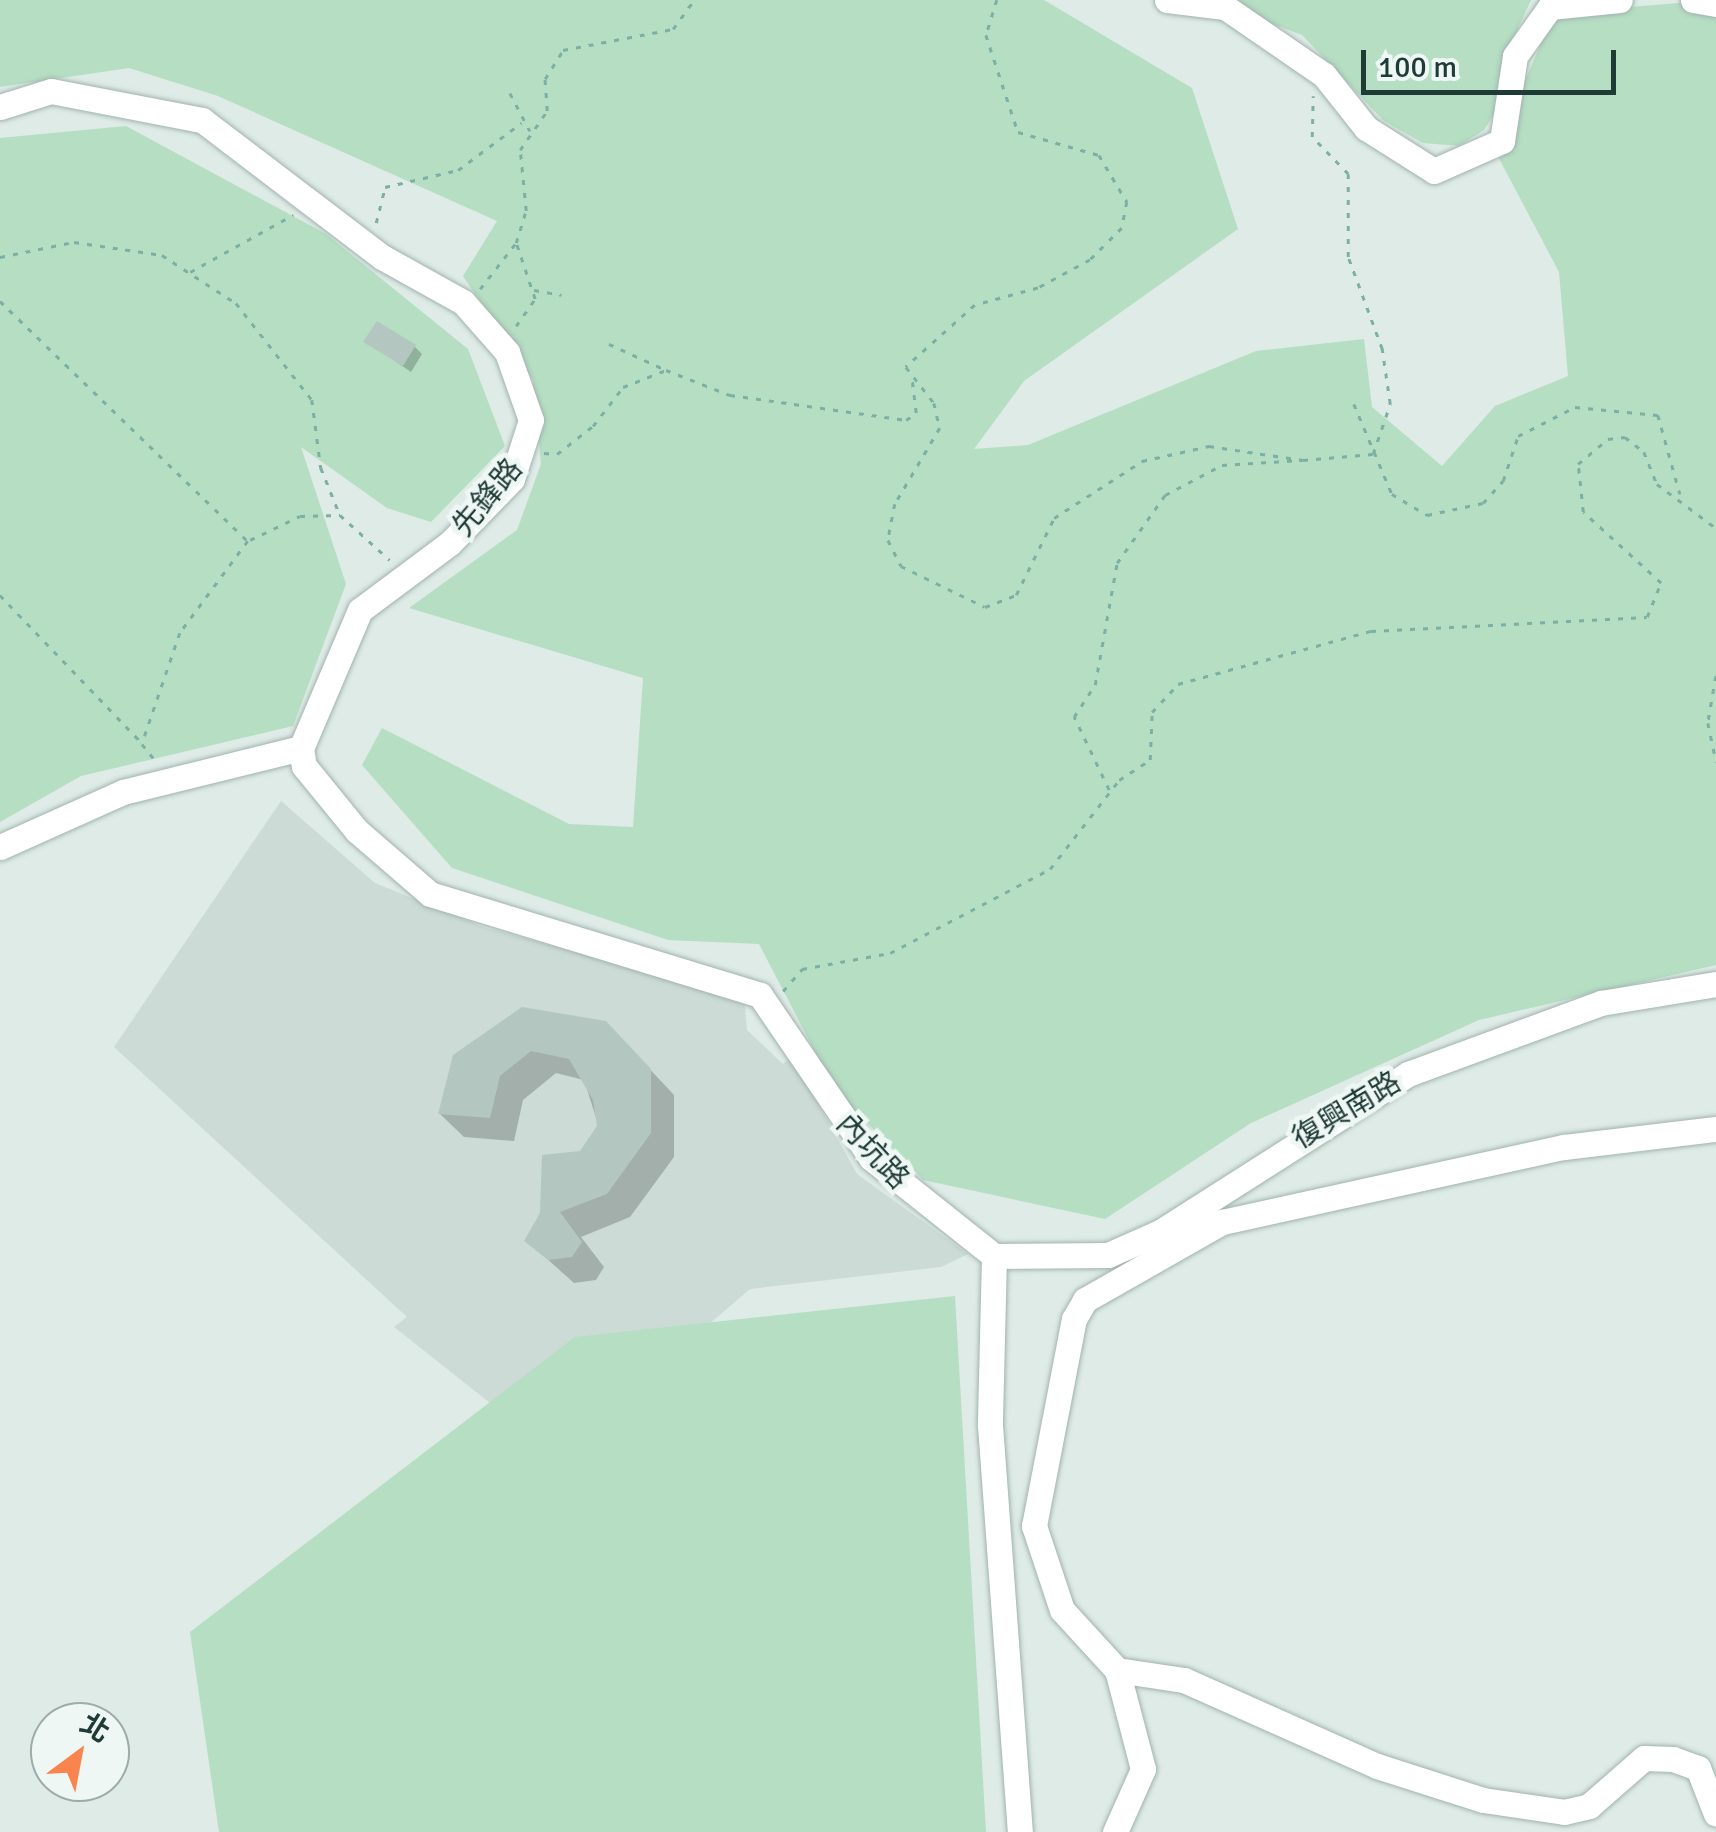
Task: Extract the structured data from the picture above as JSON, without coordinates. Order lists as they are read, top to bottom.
{
  "streets": {
    "street": ["先鋒路", "復興南路", "內坑路"]
  },
  "crossings": [
    ["先鋒路", "內坑路"],
    ["復興南路", "內坑路"]
  ],
  "scale_bar": "100 m",
  "north": "top right"
}
